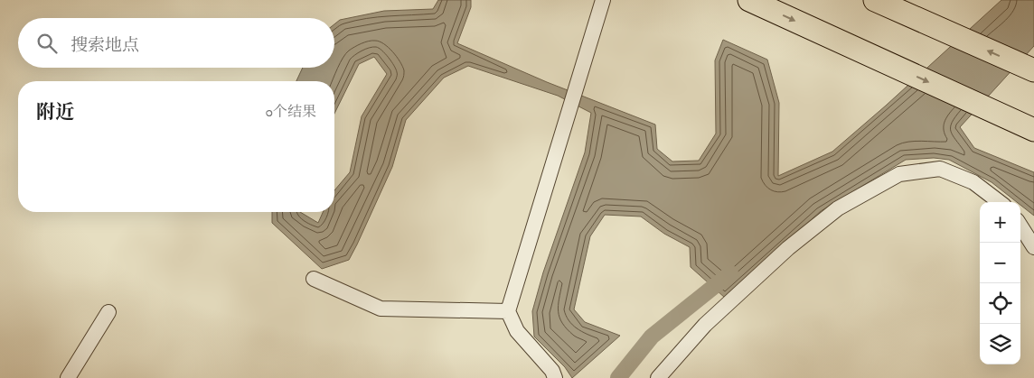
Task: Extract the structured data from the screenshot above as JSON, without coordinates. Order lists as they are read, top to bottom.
{
  "page": {
    "search": "搜索地点",
    "heading": ["附近", "0个结果"],
    "map_buttons": ["+", "−"]
  }
}
